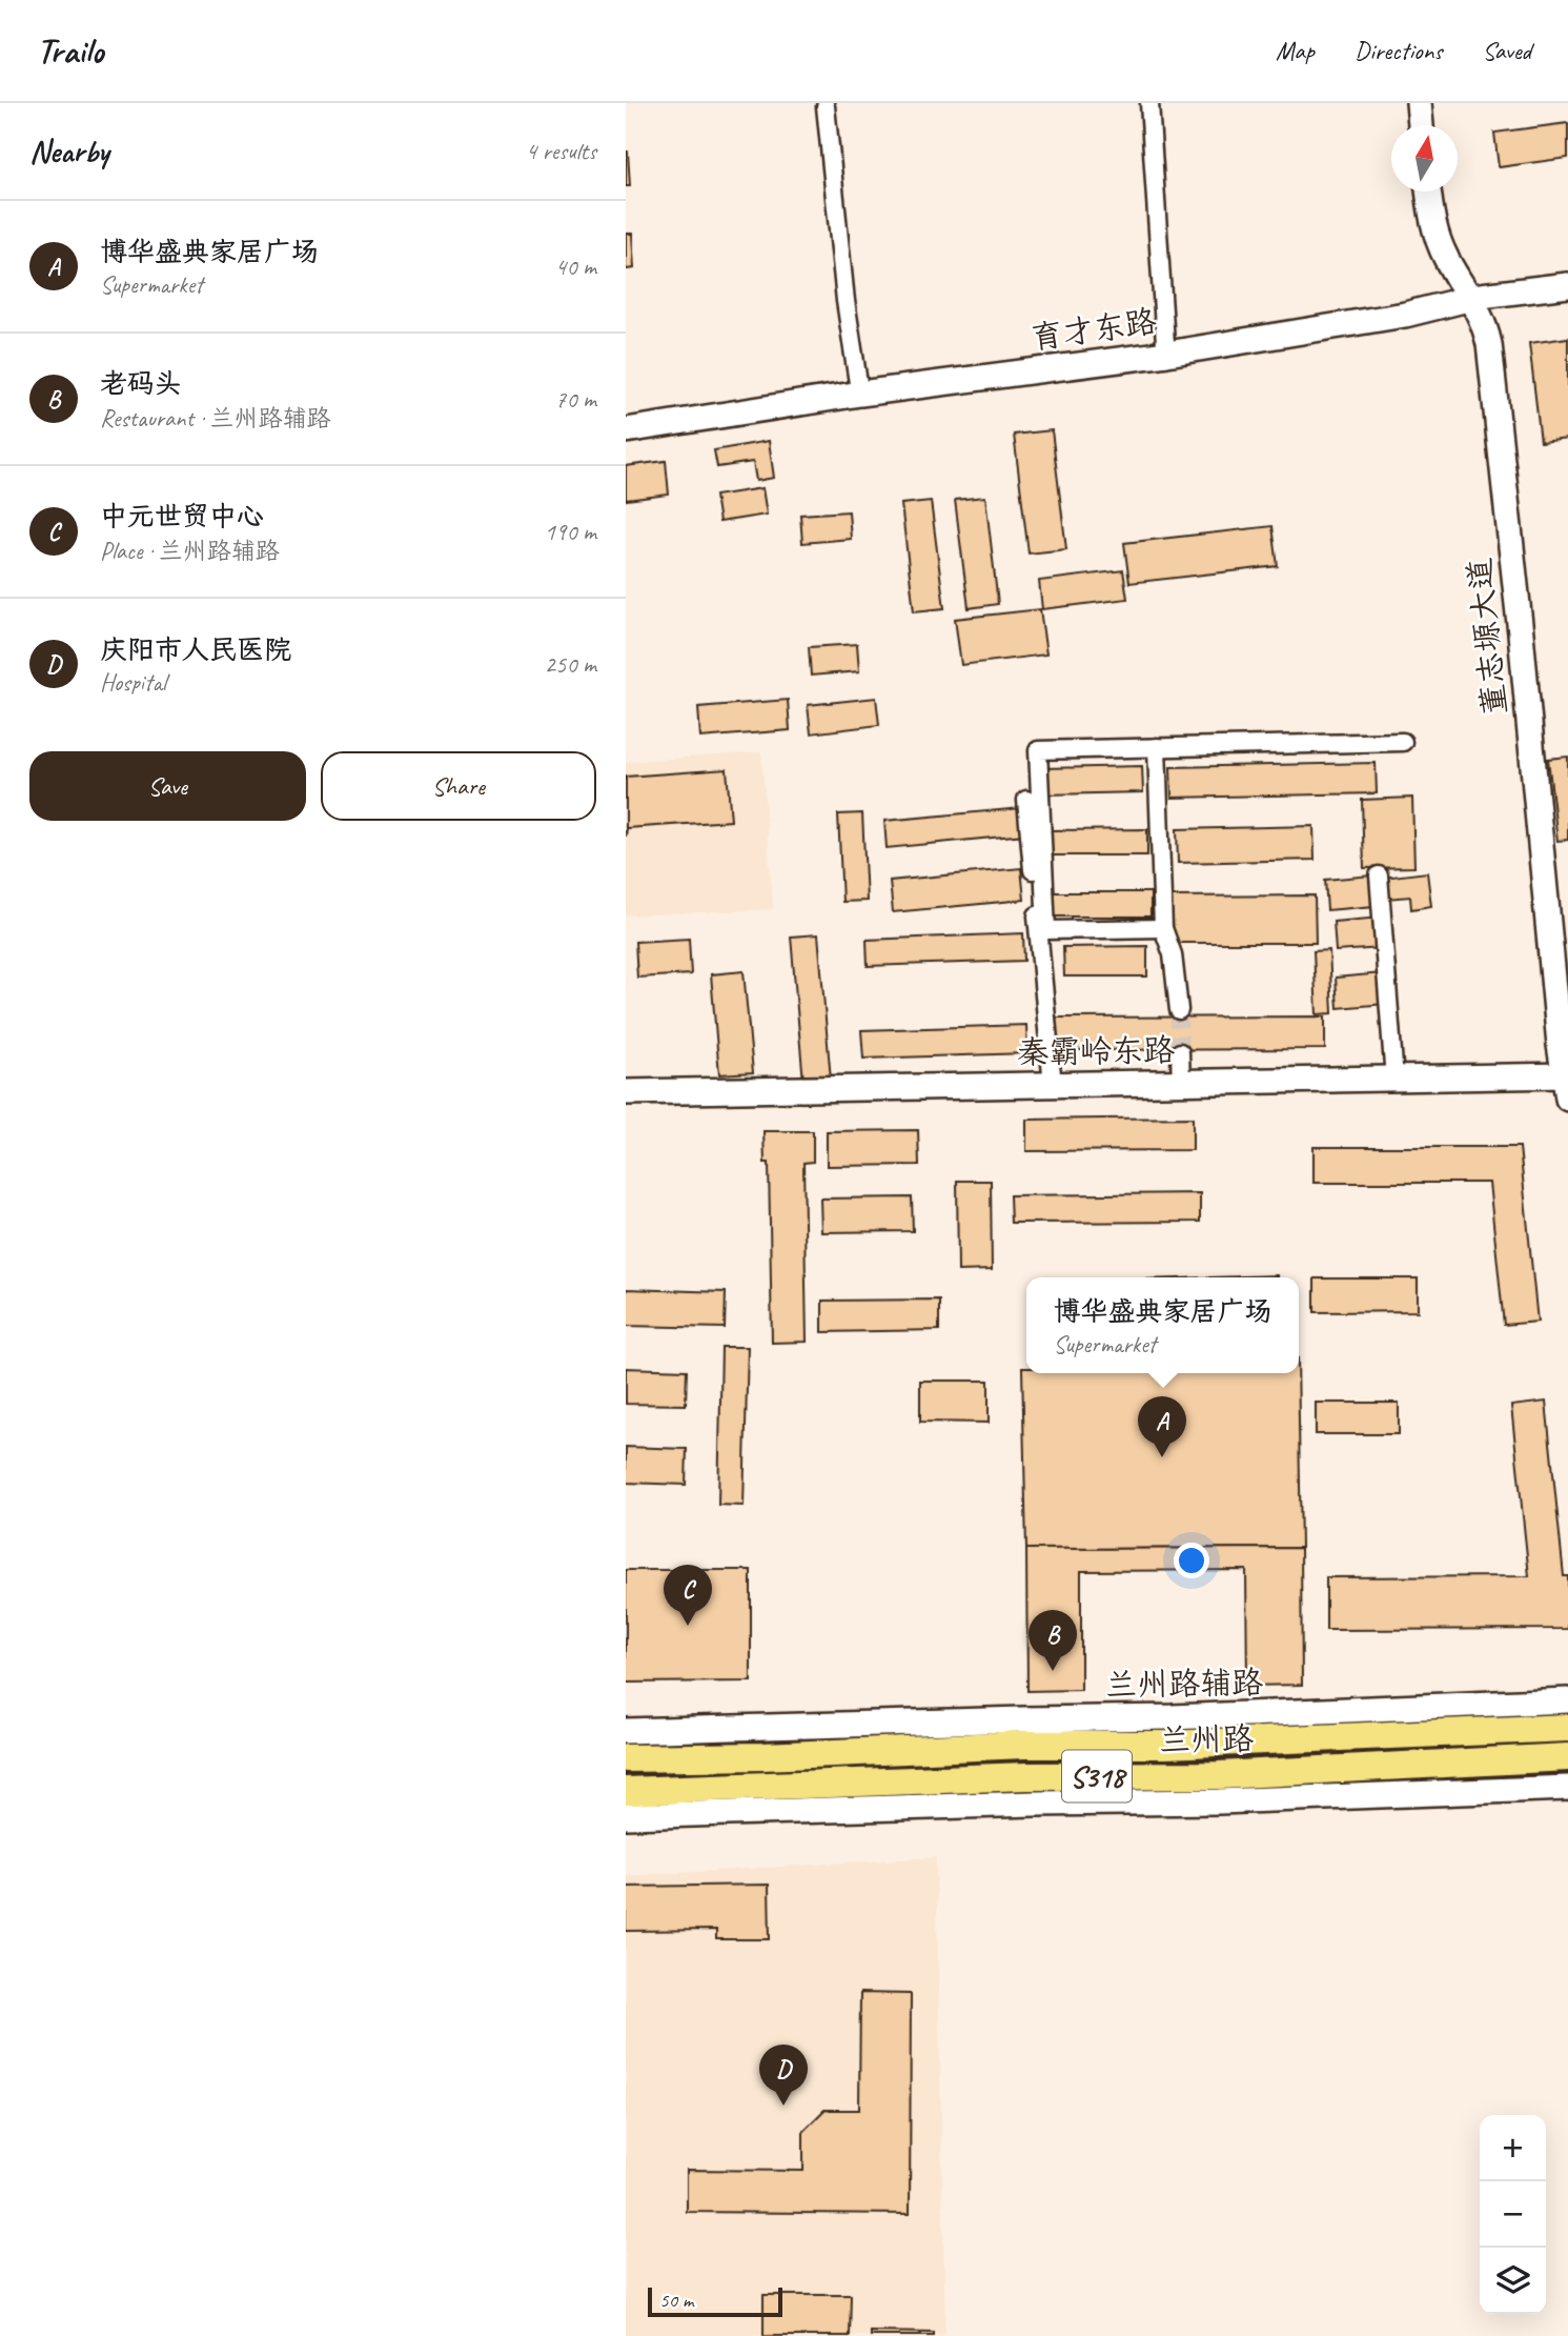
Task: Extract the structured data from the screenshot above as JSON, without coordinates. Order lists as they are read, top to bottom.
{
  "streets": {
    "main road": ["兰州路", "S318"],
    "street": [
      "育才东路",
      "董志塬大道",
      "秦霸岭东路",
      "兰州路辅路"
    ]
  },
  "crossings": [
    ["育才东路", "董志塬大道"],
    ["董志塬大道", "秦霸岭东路"]
  ],
  "scale_bar": "50 m",
  "north": "top",
  "page": {
    "header": "Trailo",
    "nav": ["Map", "Directions", "Saved"],
    "heading": ["Nearby", "4 results"],
    "list": [
      {
        "mark": "A",
        "name": "博华盛典家居广场",
        "note": "Supermarket",
        "value": "40 m"
      },
      {
        "mark": "B",
        "name": "老码头",
        "note": "Restaurant · 兰州路辅路",
        "value": "70 m"
      },
      {
        "mark": "C",
        "name": "中元世贸中心",
        "note": "Place · 兰州路辅路",
        "value": "190 m"
      },
      {
        "mark": "D",
        "name": "庆阳市人民医院",
        "note": "Hospital",
        "value": "250 m"
      }
    ],
    "buttons": ["Save", "Share"],
    "popup": ["博华盛典家居广场", "Supermarket"],
    "pins": [
      "A",
      "C",
      "B",
      "D"
    ],
    "map_buttons": ["+", "−"],
    "scale": "50 m"
  }
}
